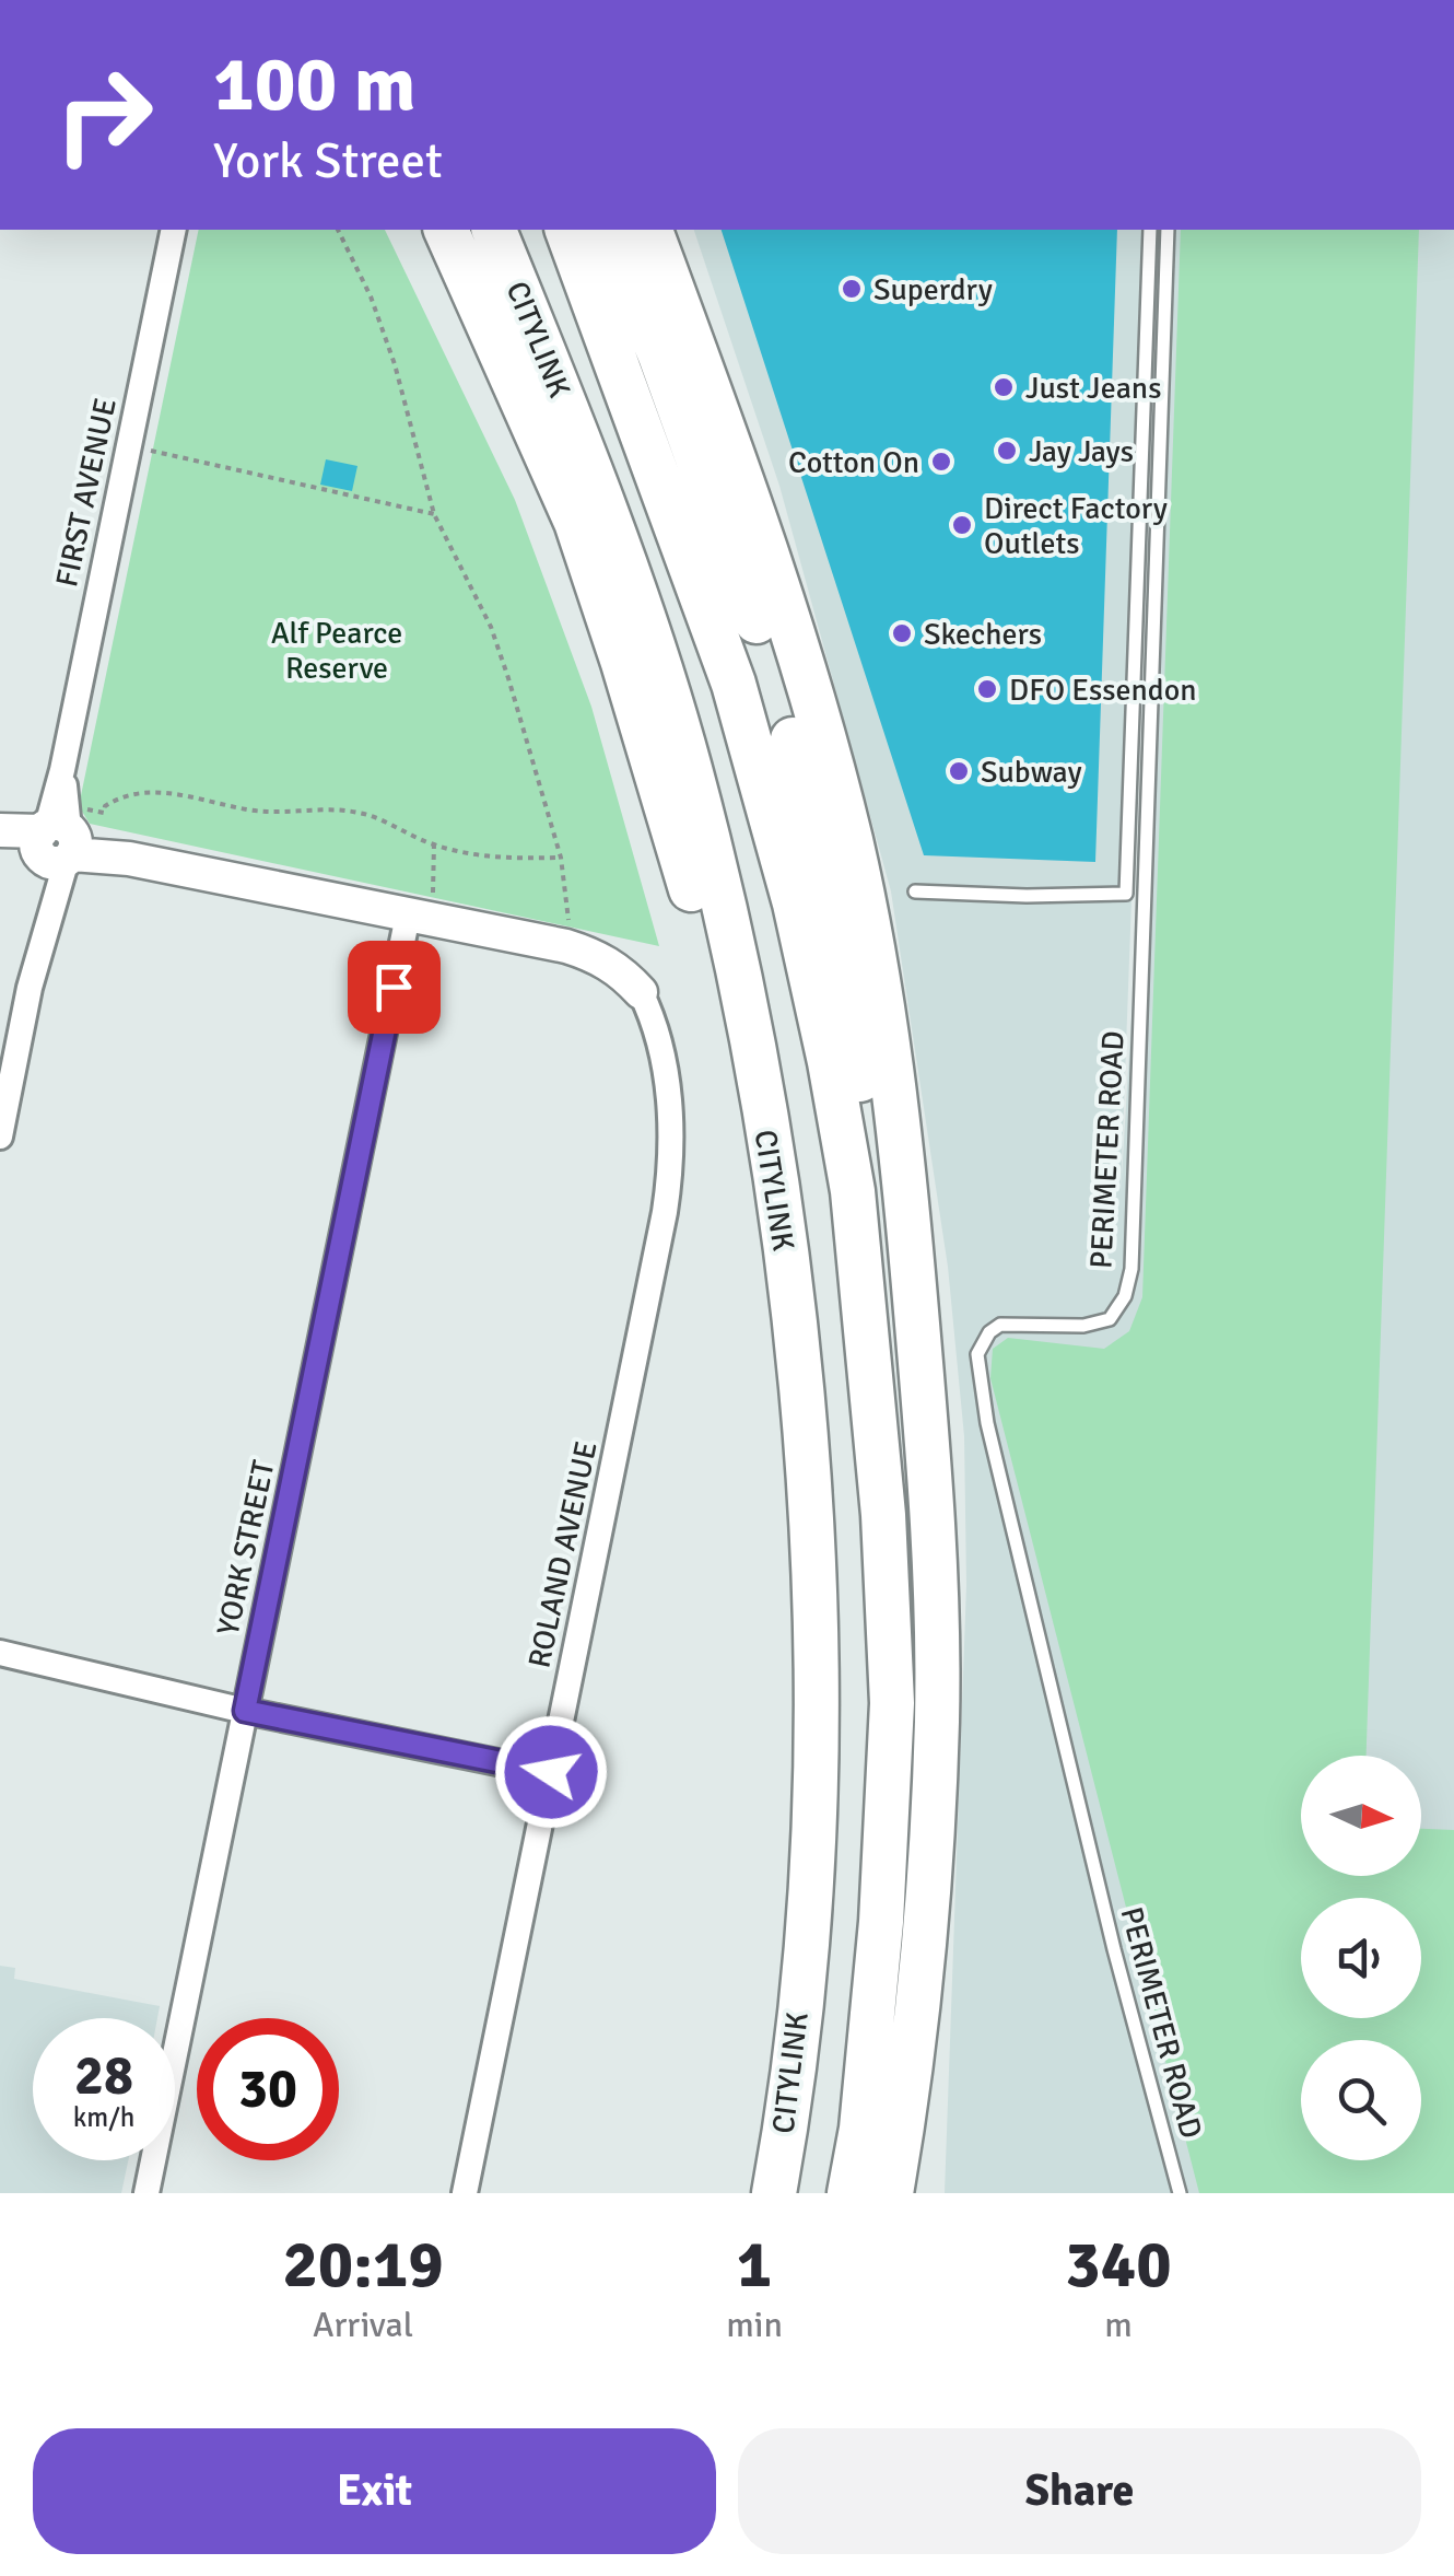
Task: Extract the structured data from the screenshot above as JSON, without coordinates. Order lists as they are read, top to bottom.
{
  "streets": {
    "highway": ["CITYLINK"],
    "street": ["FIRST AVENUE", "YORK STREET", "ROLAND AVENUE"],
    "lane": ["PERIMETER ROAD"]
  },
  "parks": ["Alf Pearce Reserve"],
  "places": [
    "Superdry",
    "Just Jeans",
    "Jay Jays",
    "Cotton On",
    "Direct Factory Outlets",
    "Skechers",
    "DFO Essendon",
    "Subway"
  ],
  "north": "right",
  "page": {
    "turn": ["100 m", "York Street"],
    "speed": "28 km/h",
    "limit": "30",
    "eta": [
      "20:19",
      "Arrival",
      "1",
      "min",
      "340",
      "m"
    ],
    "buttons": ["Exit", "Share"]
  }
}
